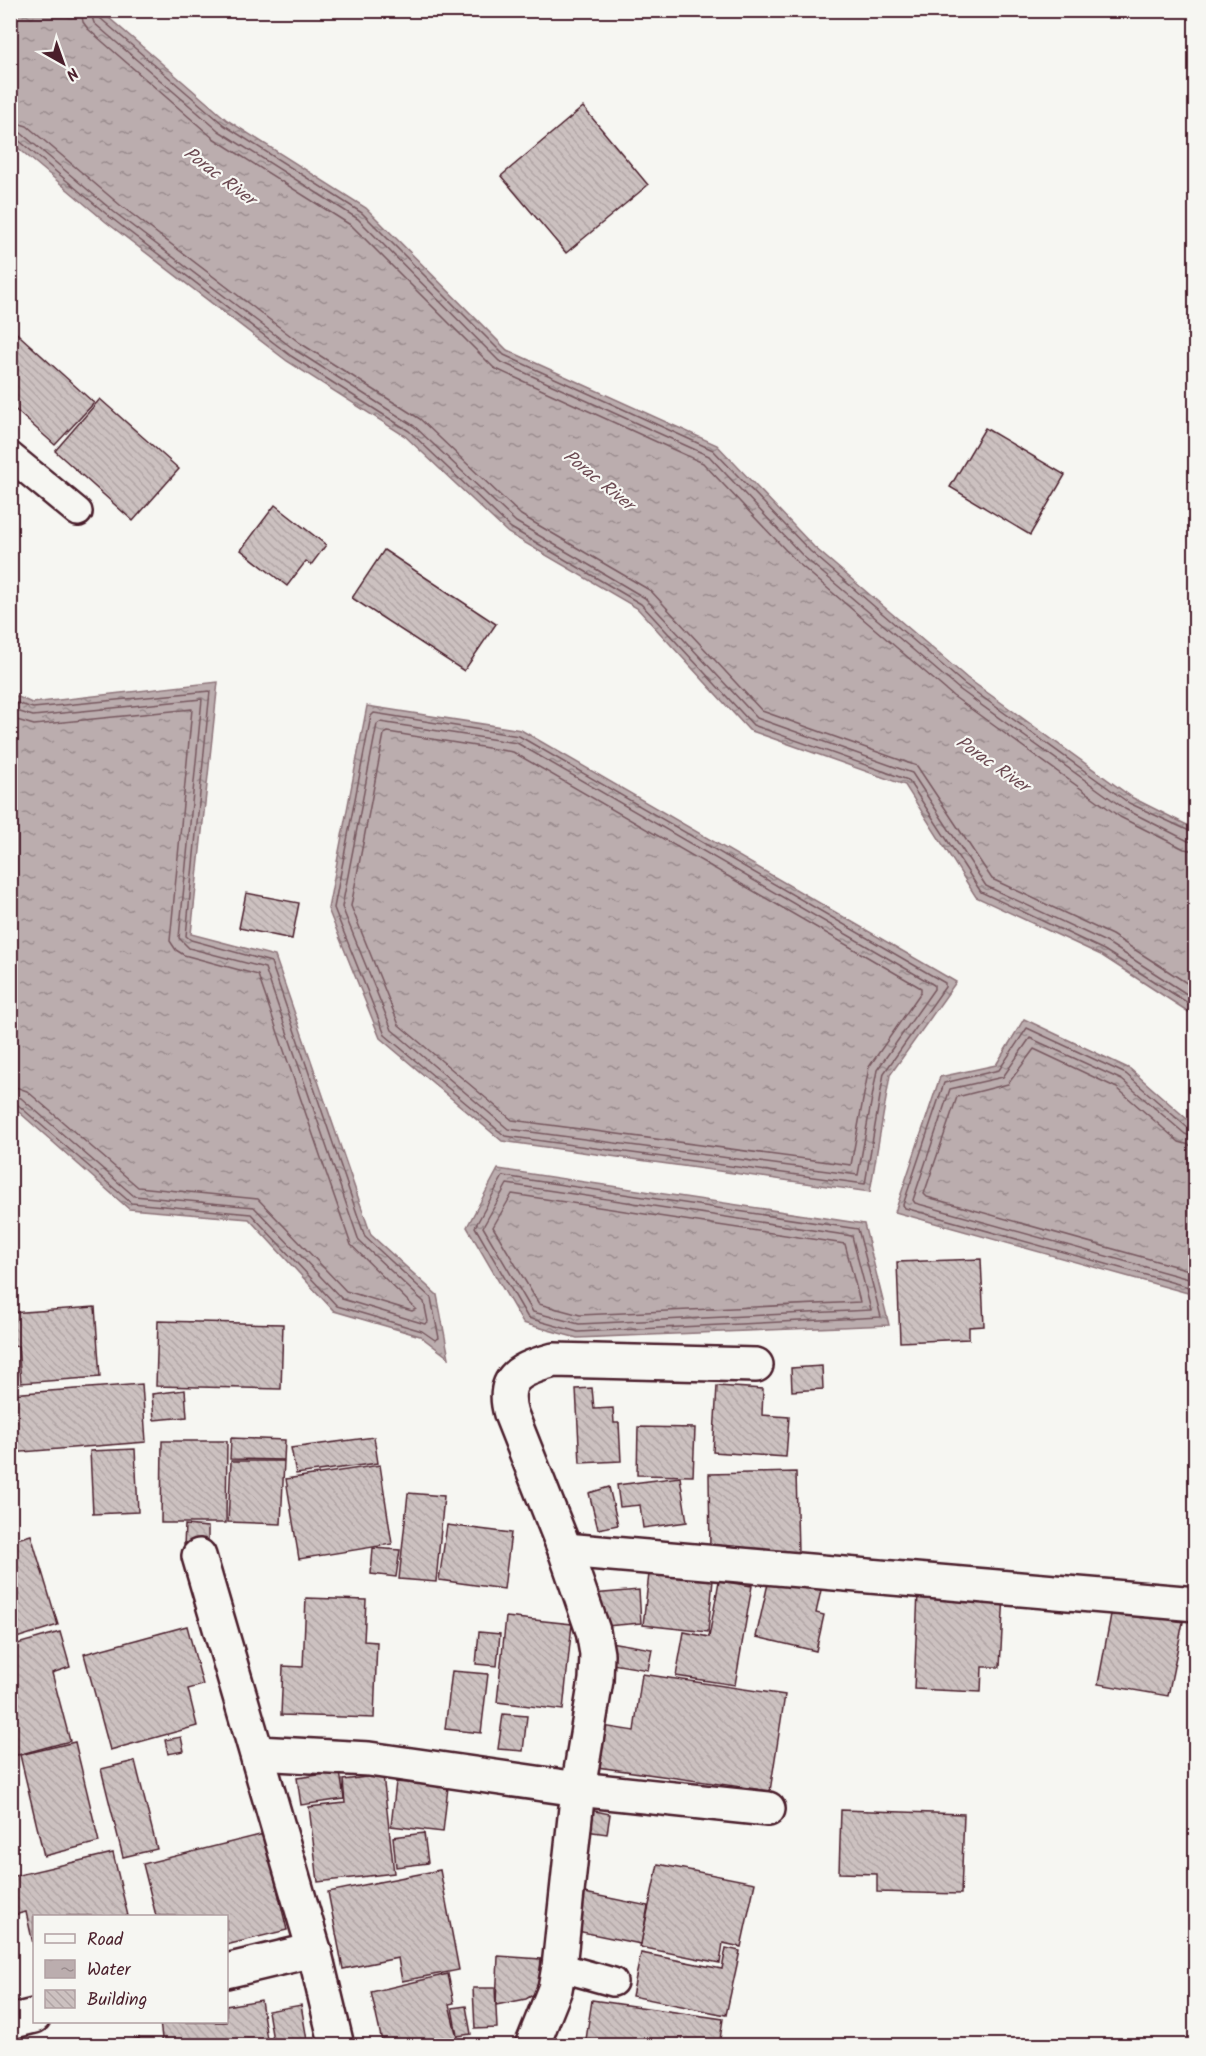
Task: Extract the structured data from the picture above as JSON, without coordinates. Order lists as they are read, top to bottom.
{
  "water": ["Porac River"],
  "legend": ["Road", "Water", "Building"],
  "north": "bottom right"
}
